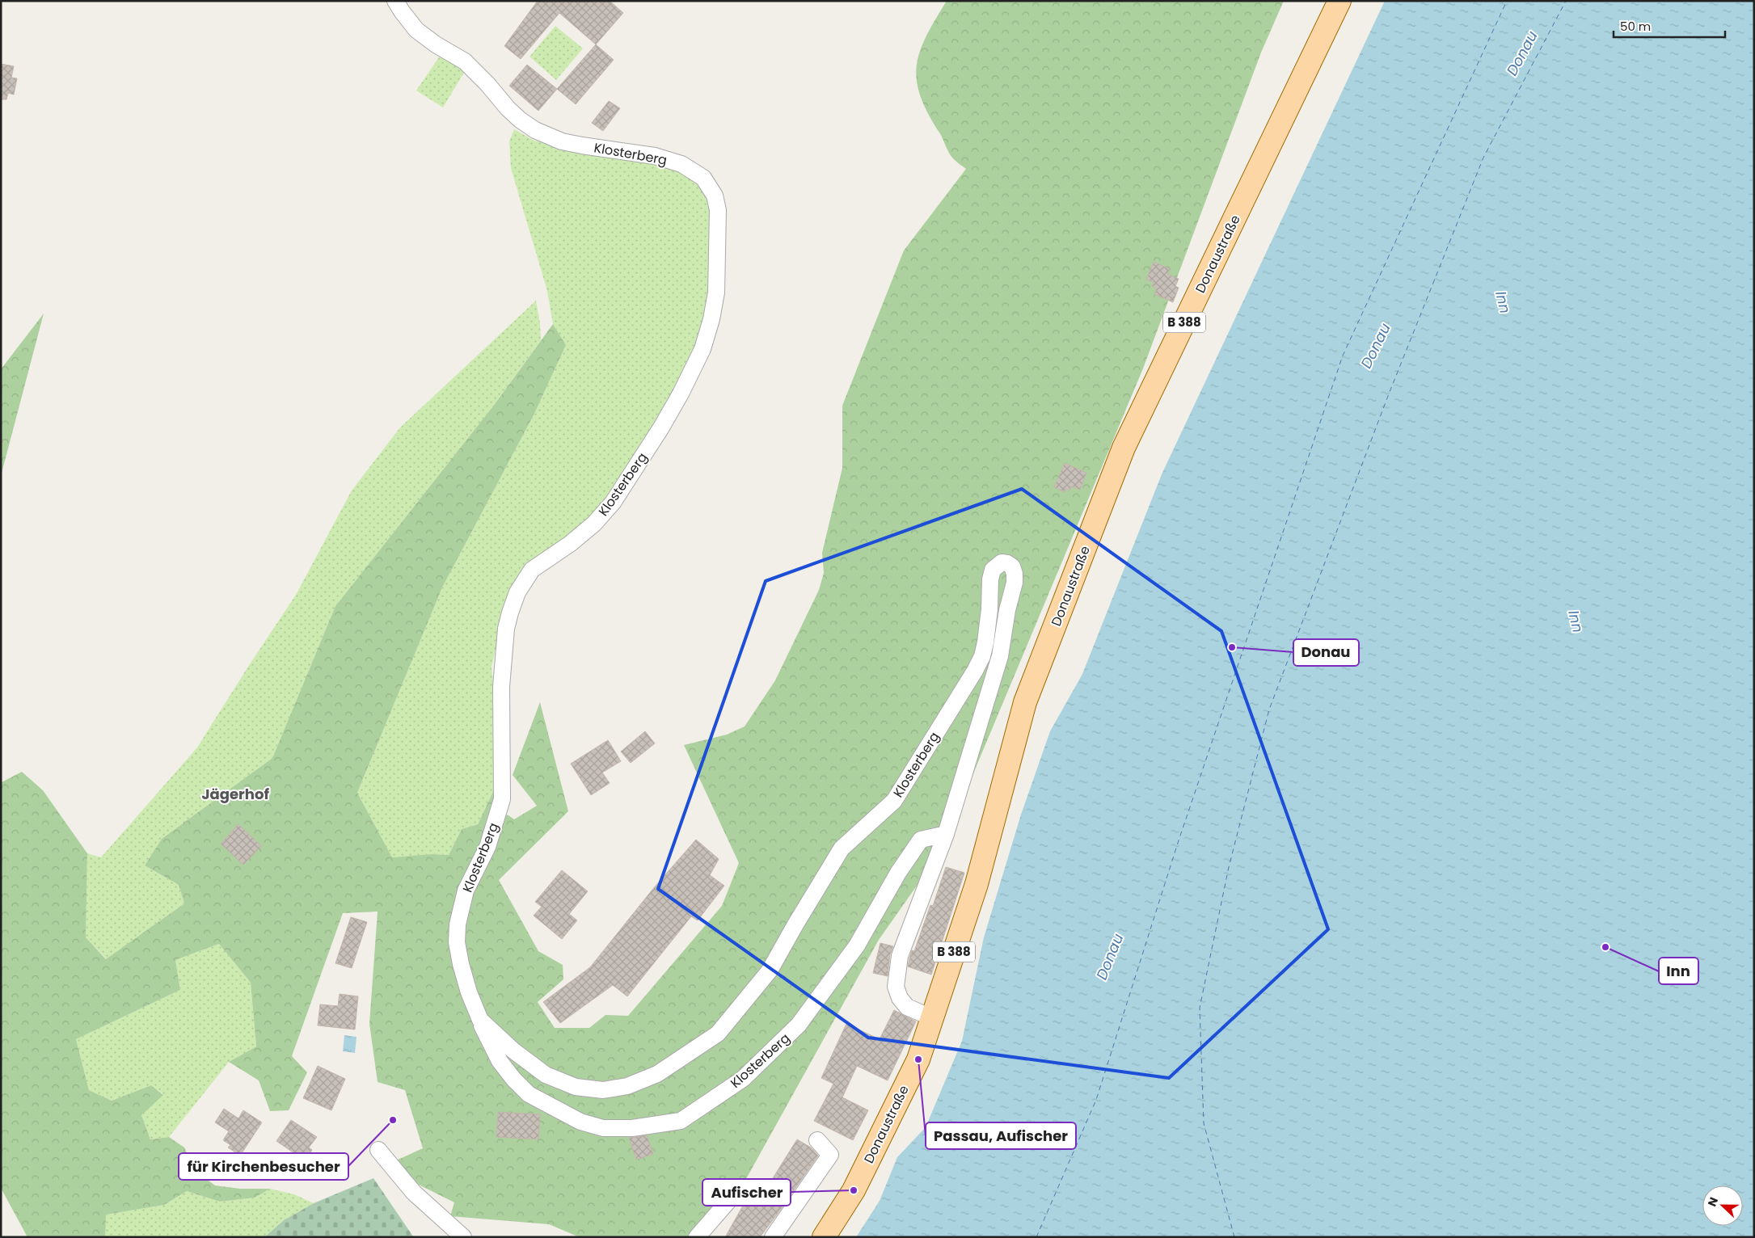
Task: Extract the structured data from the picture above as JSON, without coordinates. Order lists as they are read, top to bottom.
{
  "streets": {
    "main road": ["Donaustraße", "B 388"],
    "street": ["Klosterberg"]
  },
  "crossings": [
    ["Klosterberg", "Donaustraße"]
  ],
  "districts": ["Jägerhof"],
  "water": ["Donau", "Inn"],
  "places": [
    "Donau",
    "Inn",
    "Passau, Aufischer",
    "für Kirchenbesucher",
    "Aufischer"
  ],
  "scale_bar": "50 m",
  "north": "left"
}
